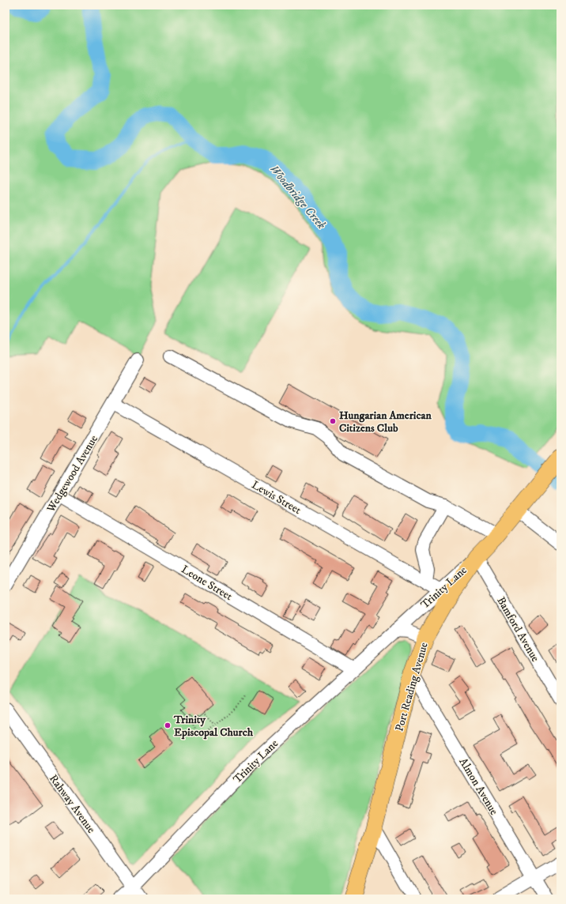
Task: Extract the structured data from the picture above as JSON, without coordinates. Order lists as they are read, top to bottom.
{
  "streets": {
    "main road": ["Port Reading Avenue"],
    "street": [
      "Wedgewood Avenue",
      "Lewis Street",
      "Leone Street",
      "Trinity Lane",
      "Bamford Avenue",
      "Almon Avenue",
      "Rahway Avenue"
    ]
  },
  "crossings": [
    ["Wedgewood Avenue", "Lewis Street"],
    ["Wedgewood Avenue", "Leone Street"],
    ["Lewis Street", "Trinity Lane"],
    ["Leone Street", "Trinity Lane"],
    ["Trinity Lane", "Bamford Avenue"],
    ["Trinity Lane", "Port Reading Avenue"],
    ["Trinity Lane", "Rahway Avenue"],
    ["Bamford Avenue", "Port Reading Avenue"],
    ["Port Reading Avenue", "Almon Avenue"]
  ],
  "water": ["Woodbridge Creek"],
  "places": ["Hungarian American Citizens Club", "Trinity Episcopal Church"]
}
